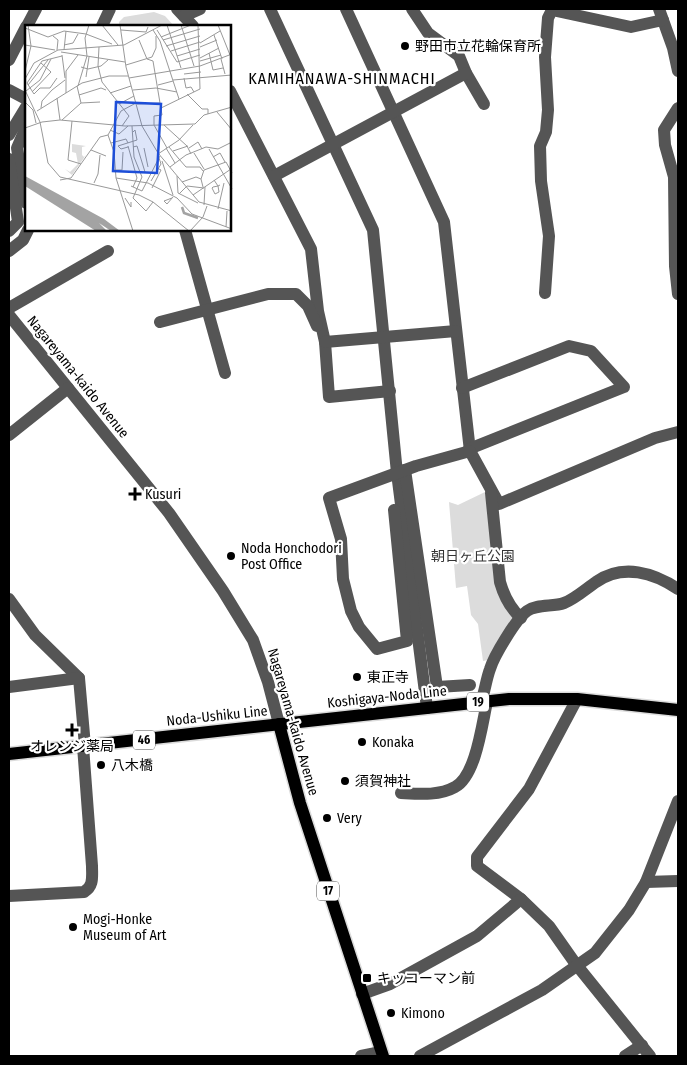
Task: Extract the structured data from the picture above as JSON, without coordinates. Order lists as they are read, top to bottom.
{
  "streets": {
    "main road": [
      "Nagareyama-kaido Avenue",
      "Koshigaya-Noda Line",
      "19",
      "Noda-Ushiku Line",
      "46",
      "17"
    ]
  },
  "crossings": [
    ["Nagareyama-kaido Avenue", "Koshigaya-Noda Line"],
    ["Nagareyama-kaido Avenue", "Noda-Ushiku Line"],
    ["Koshigaya-Noda Line", "Noda-Ushiku Line"]
  ],
  "districts": ["KAMIHANAWA-SHINMACHI"],
  "parks": ["朝日ヶ丘公園"],
  "places": {
    "other": [
      "野田市立花輪保育所",
      "Noda Honchodori Post Office",
      "東正寺",
      "Konaka",
      "八木橋",
      "須賀神社",
      "Very",
      "Mogi-Honke Museum of Art",
      "Kimono"
    ],
    "health": ["Kusuri", "オレンジ薬局"],
    "transit": ["キッコーマン前"]
  }
}
